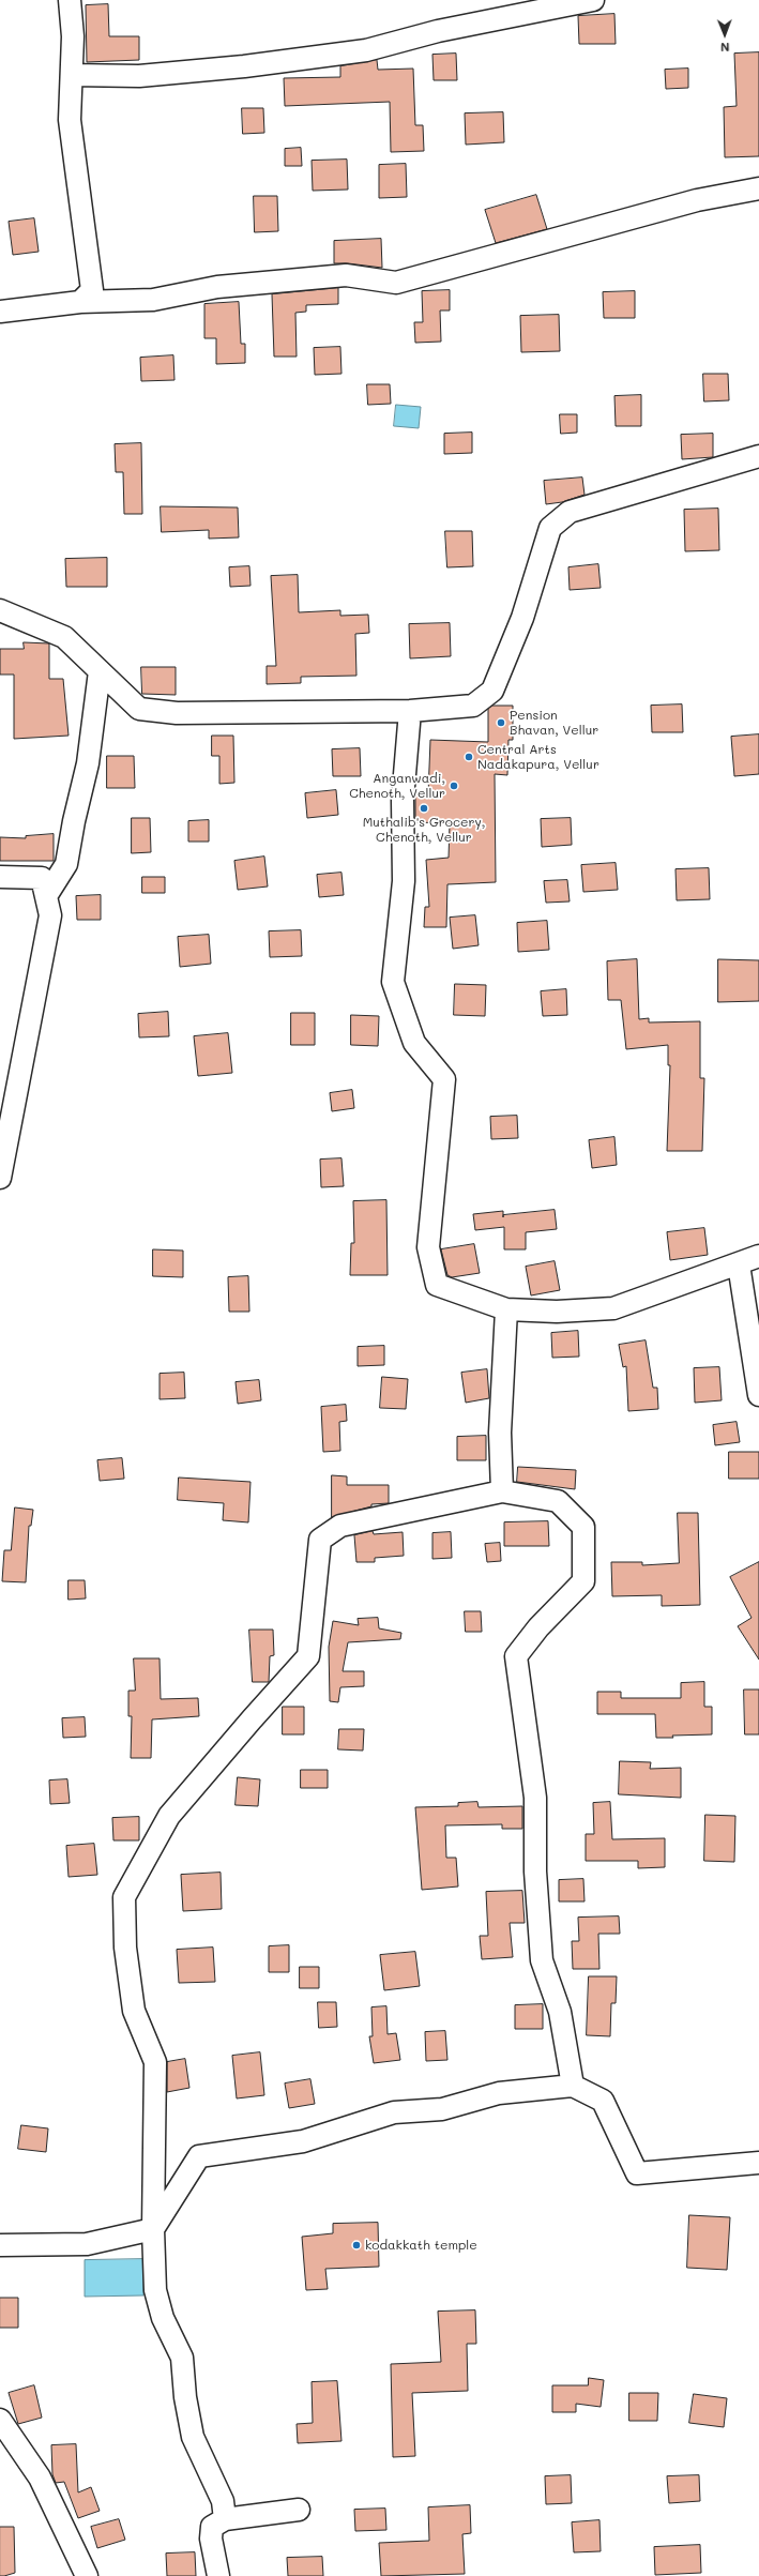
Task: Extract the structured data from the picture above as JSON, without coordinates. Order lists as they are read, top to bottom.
{
  "places": [
    "Pension Bhavan, Vellur",
    "Central Arts Nadakapura, Vellur",
    "Anganwadi, Chenoth, Vellur",
    "Muthalib's Grocery, Chenoth, Vellur",
    "kodakkath temple"
  ],
  "north": "bottom"
}
